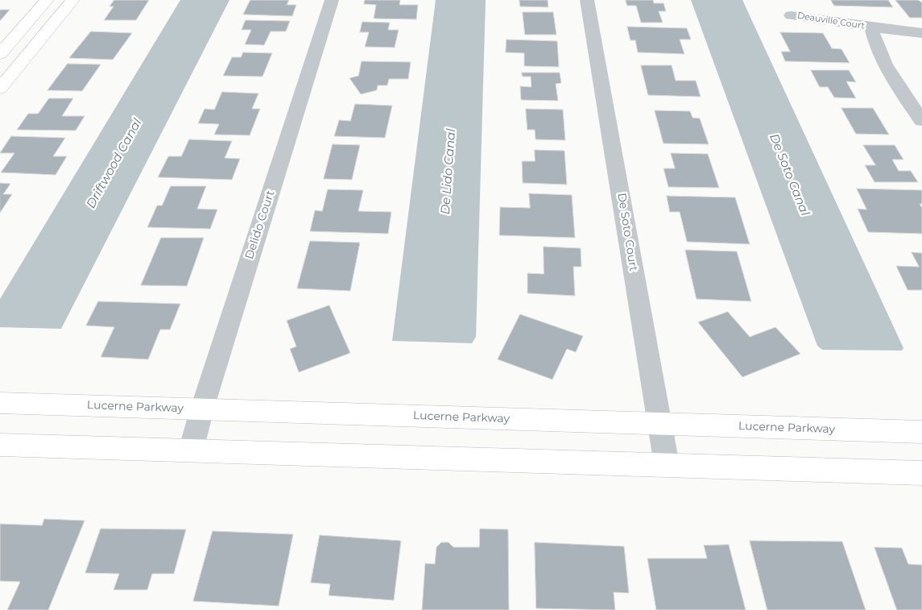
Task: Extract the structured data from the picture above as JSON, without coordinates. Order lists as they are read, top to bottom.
{
  "streets": {
    "street": [
      "Deauville Court",
      "Delido Court",
      "De Soto Court",
      "Lucerne Parkway"
    ]
  },
  "crossings": [
    ["Delido Court", "Lucerne Parkway"],
    ["De Soto Court", "Lucerne Parkway"]
  ],
  "water": ["Driftwood Canal", "De Lido Canal", "De Soto Canal"]
}
